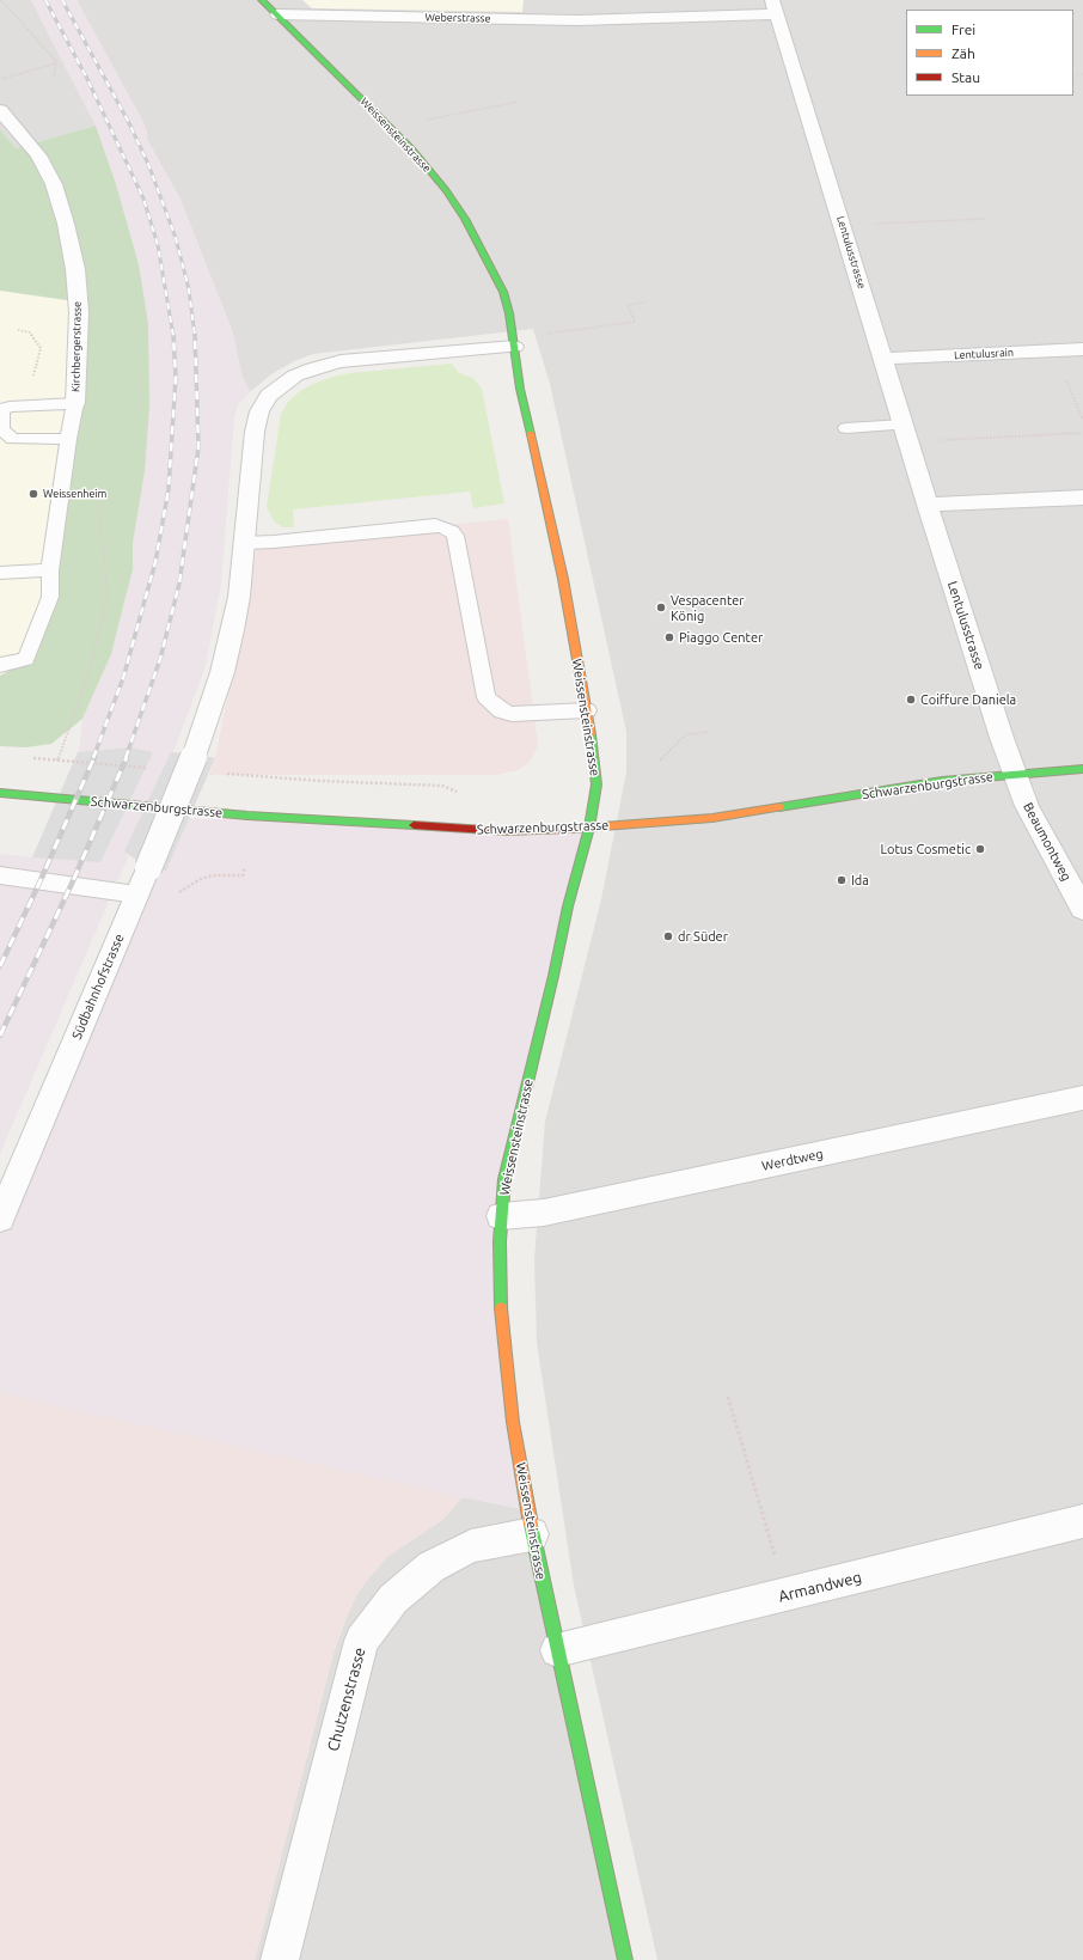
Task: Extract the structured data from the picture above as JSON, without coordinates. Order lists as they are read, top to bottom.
{
  "streets": {
    "main road": ["Weissensteinstrasse", "Schwarzenburgstrasse"],
    "street": [
      "Weberstrasse",
      "Lentulusstrasse",
      "Kirchbergerstrasse",
      "Lentulusrain",
      "Beaumontweg",
      "Südbahnhofstrasse",
      "Werdtweg",
      "Armandweg",
      "Chutzenstrasse"
    ]
  },
  "crossings": [
    ["Weberstrasse", "Weissensteinstrasse"],
    ["Weberstrasse", "Lentulusstrasse"],
    ["Weissensteinstrasse", "Schwarzenburgstrasse"],
    ["Weissensteinstrasse", "Werdtweg"],
    ["Weissensteinstrasse", "Armandweg"],
    ["Weissensteinstrasse", "Chutzenstrasse"],
    ["Lentulusstrasse", "Lentulusrain"],
    ["Lentulusstrasse", "Schwarzenburgstrasse"],
    ["Lentulusstrasse", "Beaumontweg"],
    ["Schwarzenburgstrasse", "Beaumontweg"]
  ],
  "places": [
    "Weissenheim",
    "Vespacenter König",
    "Piaggo Center",
    "Coiffure Daniela",
    "Lotus Cosmetic",
    "Ida",
    "dr Süder"
  ],
  "legend": ["Frei", "Zäh", "Stau"]
}
